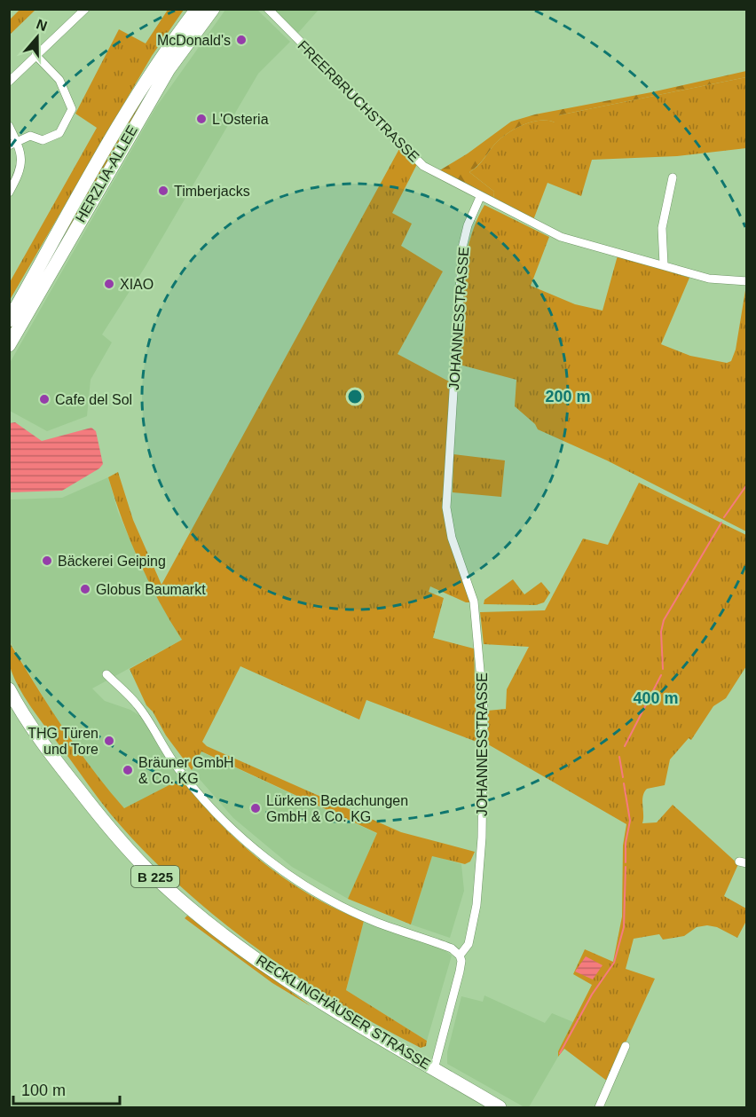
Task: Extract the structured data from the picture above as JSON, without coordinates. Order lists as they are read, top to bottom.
{
  "streets": {
    "main road": ["HERZLIA-ALLEE", "B 225", "RECKLINGHÄUSER STRASSE"],
    "street": ["FREERBRUCHSTRASSE", "JOHANNESSTRASSE"]
  },
  "crossings": [
    ["FREERBRUCHSTRASSE", "JOHANNESSTRASSE"],
    ["JOHANNESSTRASSE", "RECKLINGHÄUSER STRASSE"]
  ],
  "places": [
    "McDonald's",
    "L'Osteria",
    "Timberjacks",
    "XIAO",
    "Cafe del Sol",
    "Bäckerei Geiping",
    "Globus Baumarkt",
    "THG Türen und Tore",
    "Bräuner GmbH & Co. KG",
    "Lürkens Bedachungen GmbH & Co. KG"
  ],
  "scale_bar": "100 m",
  "north": "top",
  "rings": ["200 m", "400 m"]
}
